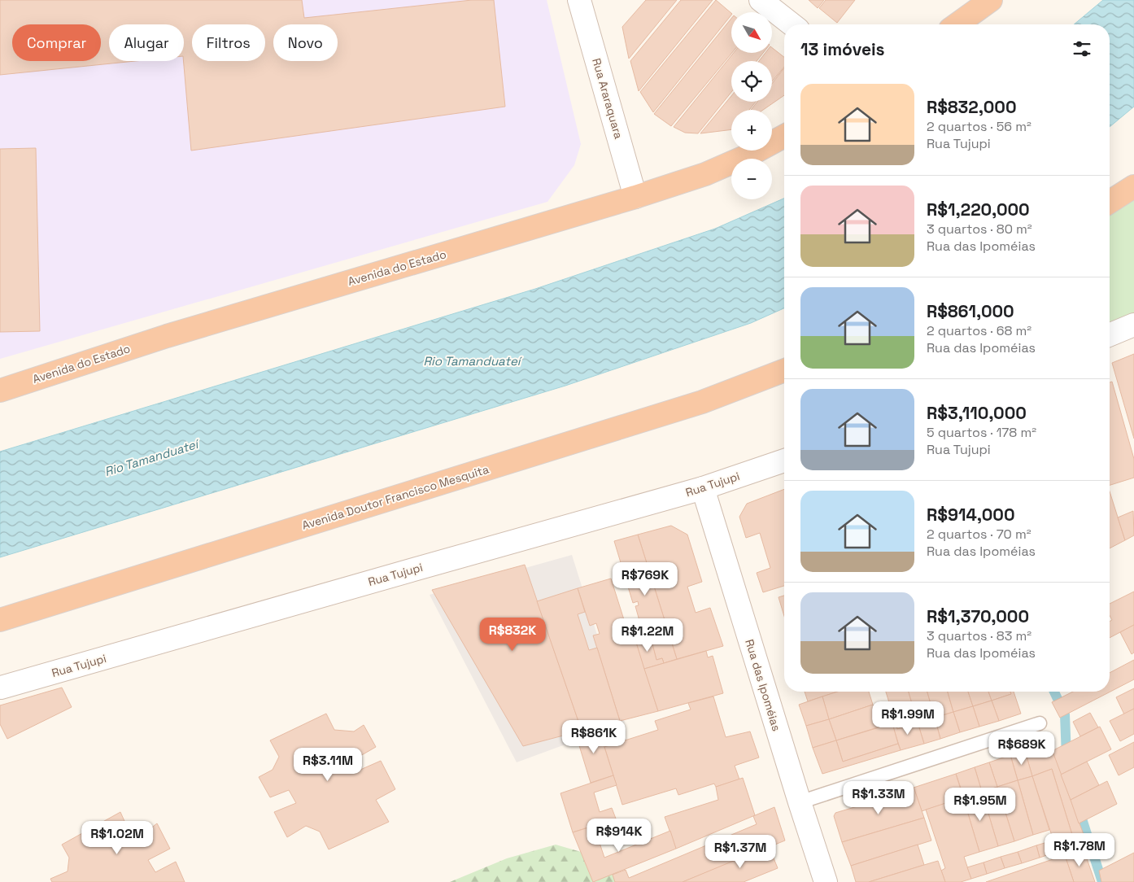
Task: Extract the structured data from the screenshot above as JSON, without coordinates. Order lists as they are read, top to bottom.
{
  "streets": {
    "highway": ["Avenida do Estado", "Avenida Doutor Francisco Mesquita"],
    "street": ["Rua Araraquara", "Rua Tujupi", "Rua das Ipoméias"]
  },
  "crossings": [
    ["Rua Araraquara", "Avenida do Estado"],
    ["Rua Tujupi", "Rua das Ipoméias"]
  ],
  "water": ["Rio Tamanduateí"],
  "north": "bottom right",
  "page": {
    "map_buttons": ["+", "−"],
    "chip": [
      "Comprar",
      "Alugar",
      "Filtros",
      "Novo"
    ],
    "heading": "13 imóveis",
    "list": [
      {
        "name": "R$832,000",
        "note": "2 quartos · 56 m² · Rua Tujupi"
      },
      {
        "name": "R$1,220,000",
        "note": "3 quartos · 80 m² · Rua das Ipoméias"
      },
      {
        "name": "R$861,000",
        "note": "2 quartos · 68 m² · Rua das Ipoméias"
      },
      {
        "name": "R$3,110,000",
        "note": "5 quartos · 178 m² · Rua Tujupi"
      },
      {
        "name": "R$914,000",
        "note": "2 quartos · 70 m² · Rua das Ipoméias"
      },
      {
        "name": "R$1,370,000",
        "note": "3 quartos · 83 m² · Rua das Ipoméias"
      }
    ],
    "price": [
      "R$769K",
      "R$832K",
      "R$1.22M",
      "R$1.99M",
      "R$861K",
      "R$689K",
      "R$3.11M",
      "R$1.33M",
      "R$1.95M",
      "R$914K",
      "R$1.02M",
      "R$1.78M",
      "R$1.37M"
    ]
  }
}
